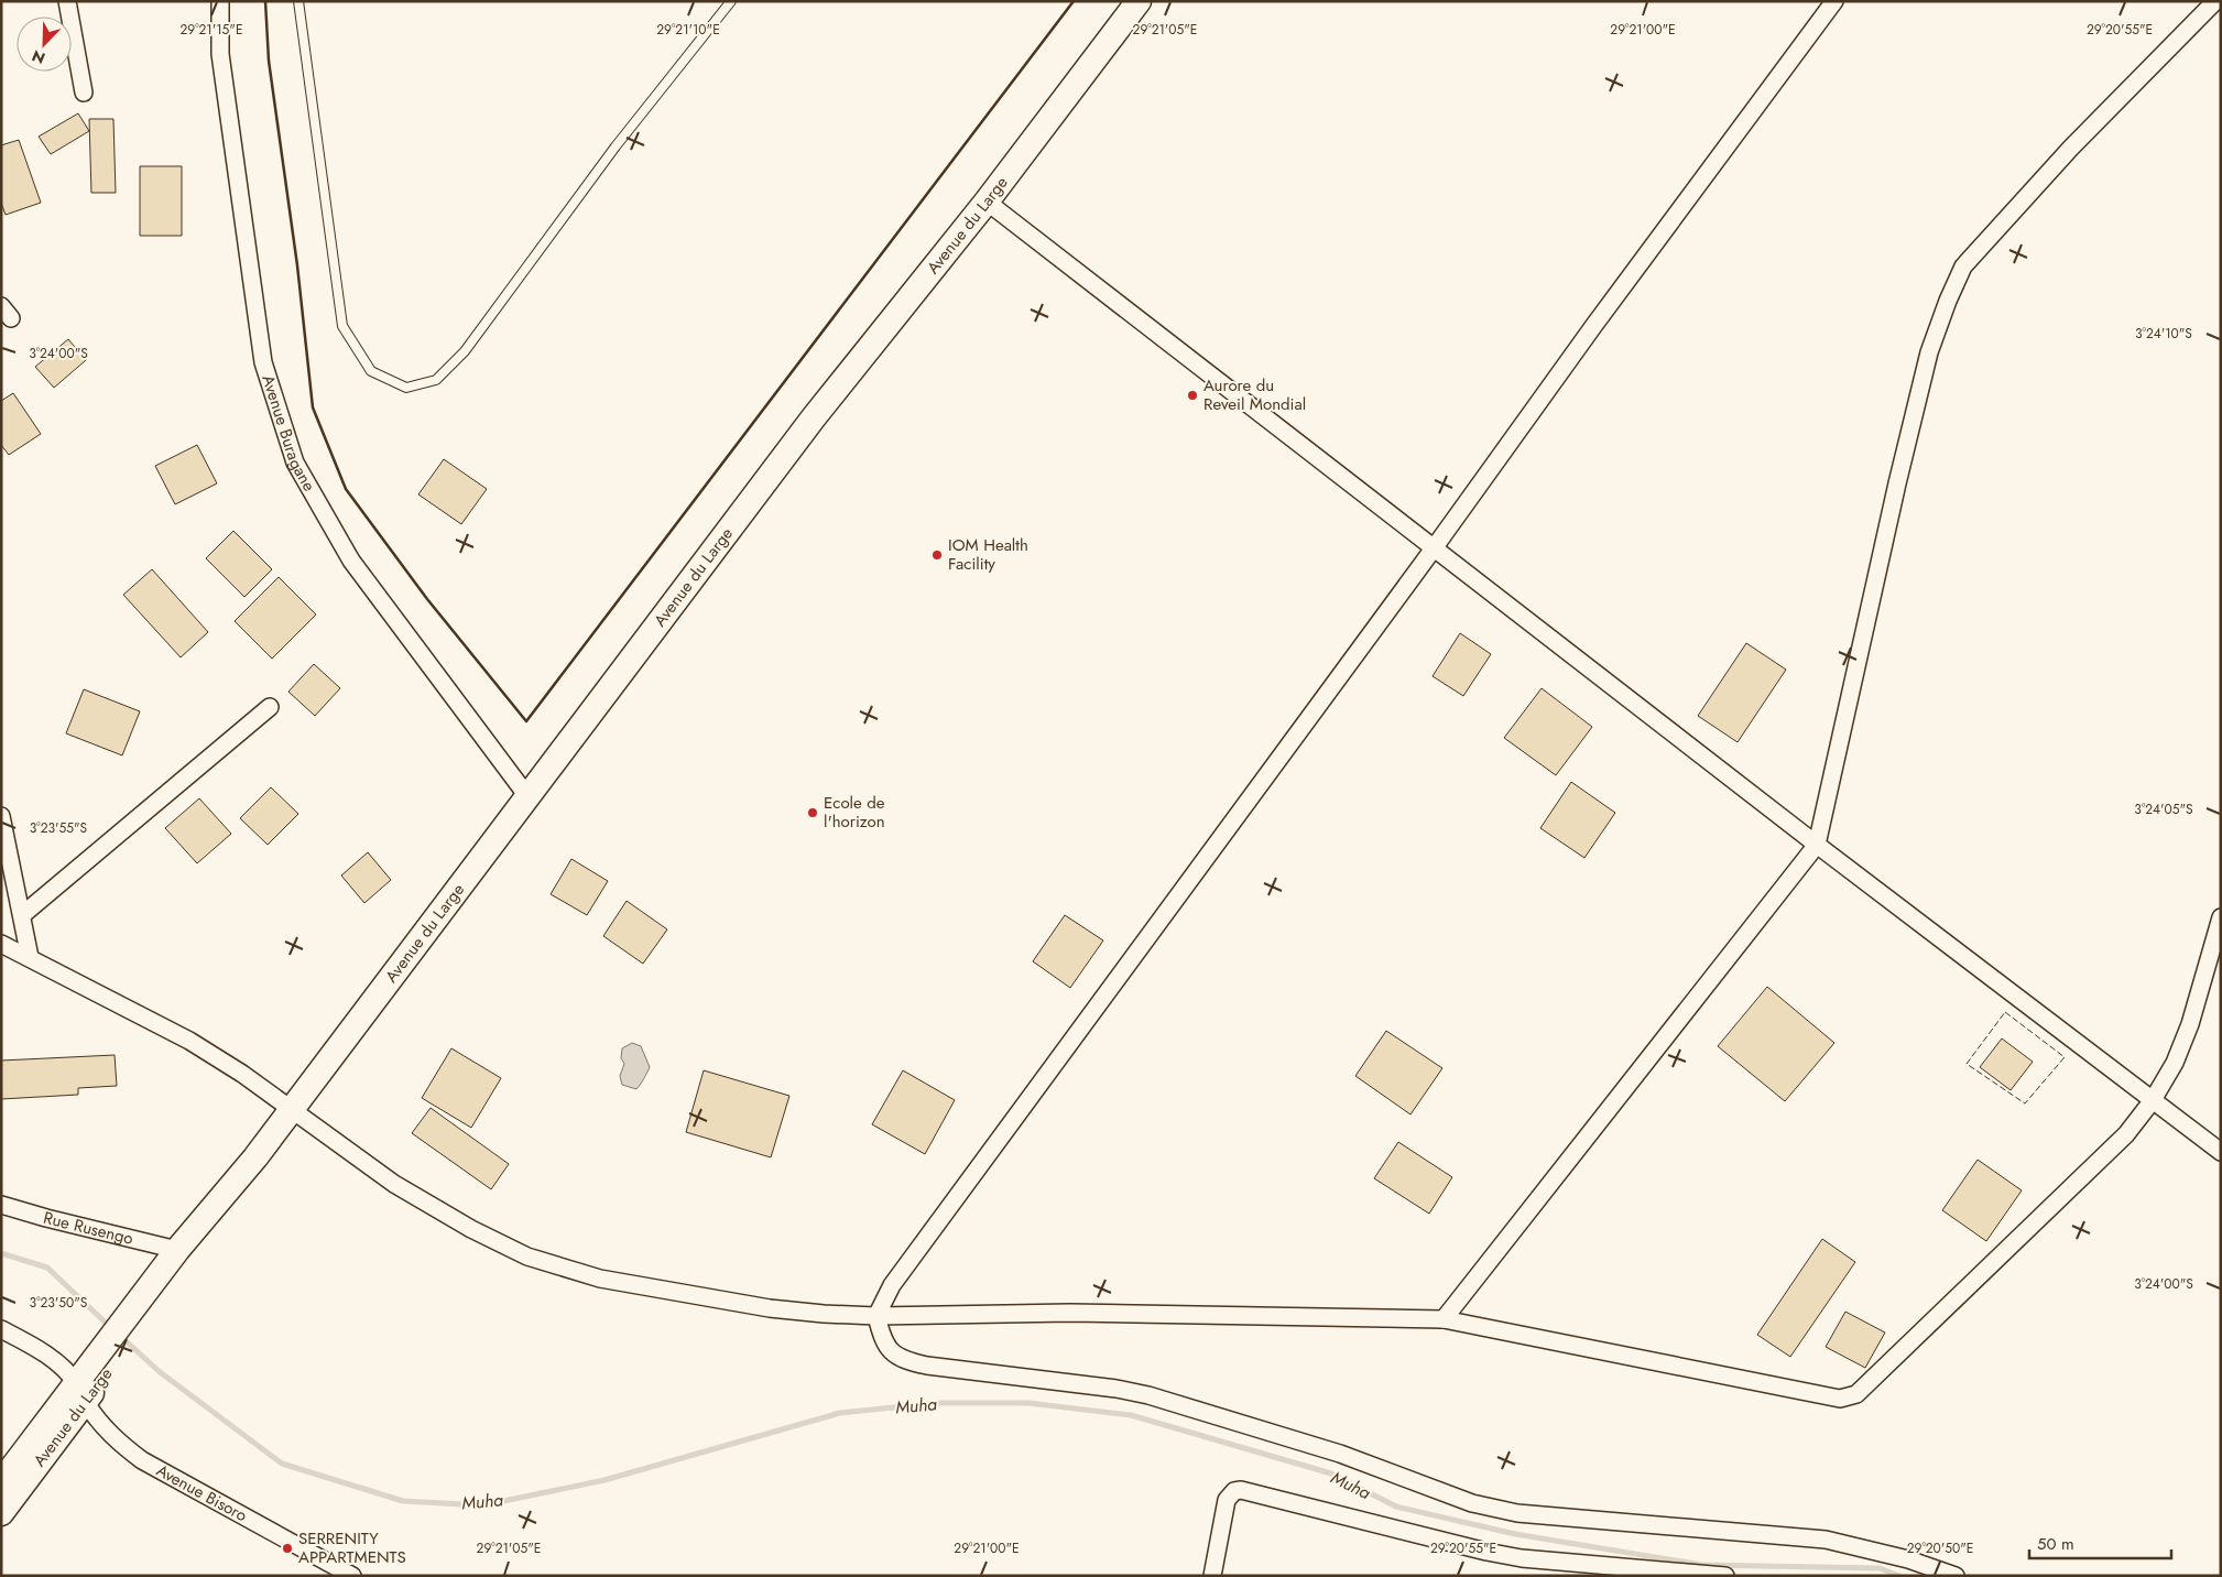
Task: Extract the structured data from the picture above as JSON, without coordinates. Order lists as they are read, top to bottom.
{
  "streets": {
    "main road": ["Avenue du Large"],
    "street": ["Avenue Buragane", "Rue Rusengo", "Avenue Bisoro"]
  },
  "crossings": [
    ["Avenue du Large", "Avenue Buragane"],
    ["Avenue du Large", "Rue Rusengo"],
    ["Avenue du Large", "Avenue Bisoro"]
  ],
  "water": ["Muha"],
  "places": [
    "Aurore du Reveil Mondial",
    "IOM Health Facility",
    "Ecole de l'horizon",
    "SERRENITY APPARTMENTS"
  ],
  "scale_bar": "50 m",
  "north": "bottom left",
  "coordinates": [
    "29°21'10\"E",
    "29°21'05\"E",
    "29°21'00\"E",
    "29°20'55\"E",
    "29°21'15\"E",
    "3°24'10\"S",
    "3°24'00\"S",
    "3°24'05\"S",
    "3°23'55\"S",
    "3°23'50\"S",
    "29°20'50\"E"
  ]
}
